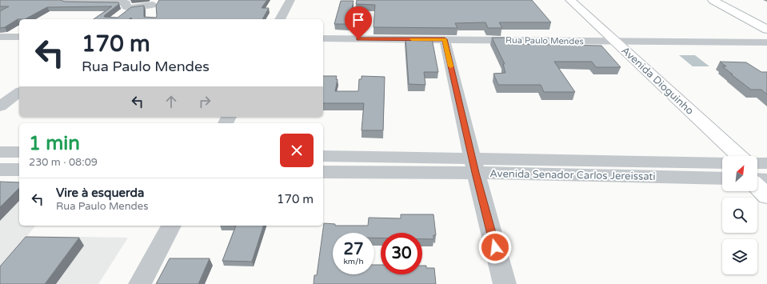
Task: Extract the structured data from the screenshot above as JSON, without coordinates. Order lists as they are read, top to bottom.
{
  "streets": {
    "main road": ["Avenida Dioguinho"],
    "street": ["Rua Paulo Mendes", "Avenida Senador Carlos Jereissati"]
  },
  "crossings": [
    ["Rua Paulo Mendes", "Avenida Dioguinho"]
  ],
  "north": "top right",
  "page": {
    "turn": ["170 m", "Rua Paulo Mendes"],
    "heading": ["1 min", "230 m · 08:09"],
    "list": [
      {
        "name": "Vire à esquerda",
        "note": "Rua Paulo Mendes",
        "value": "170 m"
      }
    ],
    "speed": "27 km/h",
    "limit": "30"
  }
}
